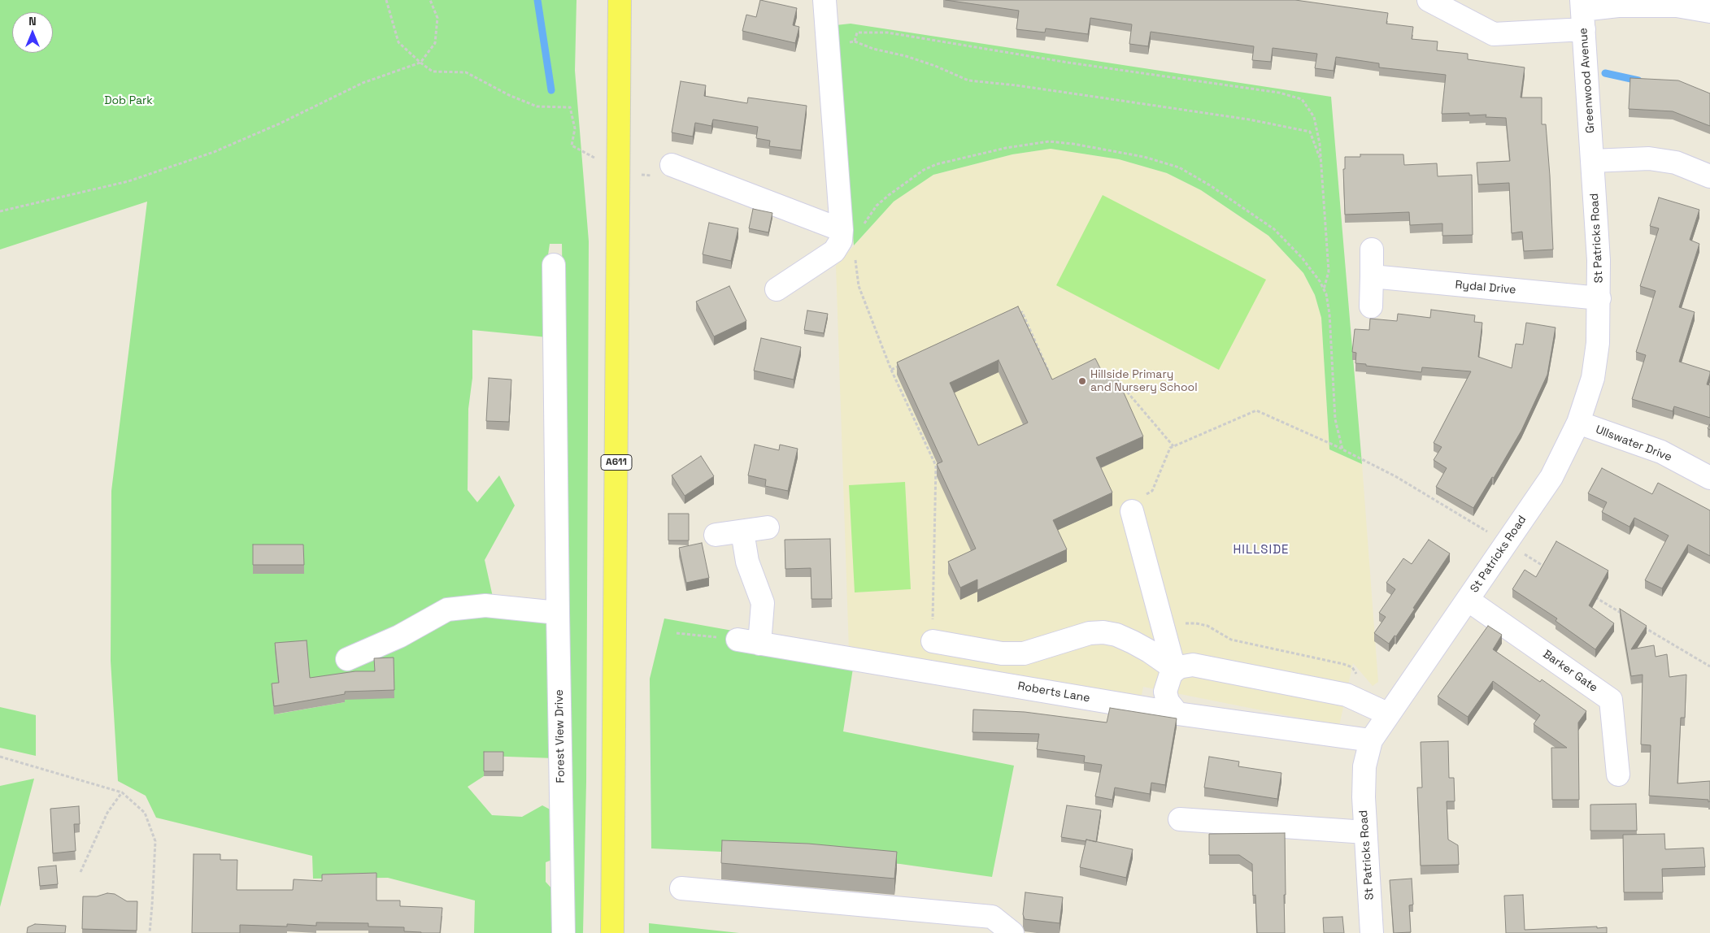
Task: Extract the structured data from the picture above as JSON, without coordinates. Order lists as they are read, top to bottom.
{
  "streets": {
    "main road": ["A611"],
    "street": [
      "Greenwood Avenue",
      "St Patricks Road",
      "Rydal Drive",
      "Ullswater Drive",
      "Barker Gate",
      "Roberts Lane",
      "Forest View Drive"
    ]
  },
  "crossings": [
    ["Greenwood Avenue", "St Patricks Road"],
    ["St Patricks Road", "Rydal Drive"],
    ["St Patricks Road", "Ullswater Drive"],
    ["St Patricks Road", "Barker Gate"],
    ["St Patricks Road", "Roberts Lane"]
  ],
  "districts": ["HILLSIDE"],
  "parks": ["Dob Park"],
  "places": ["Hillside Primary and Nursery School"],
  "north": "top"
}
